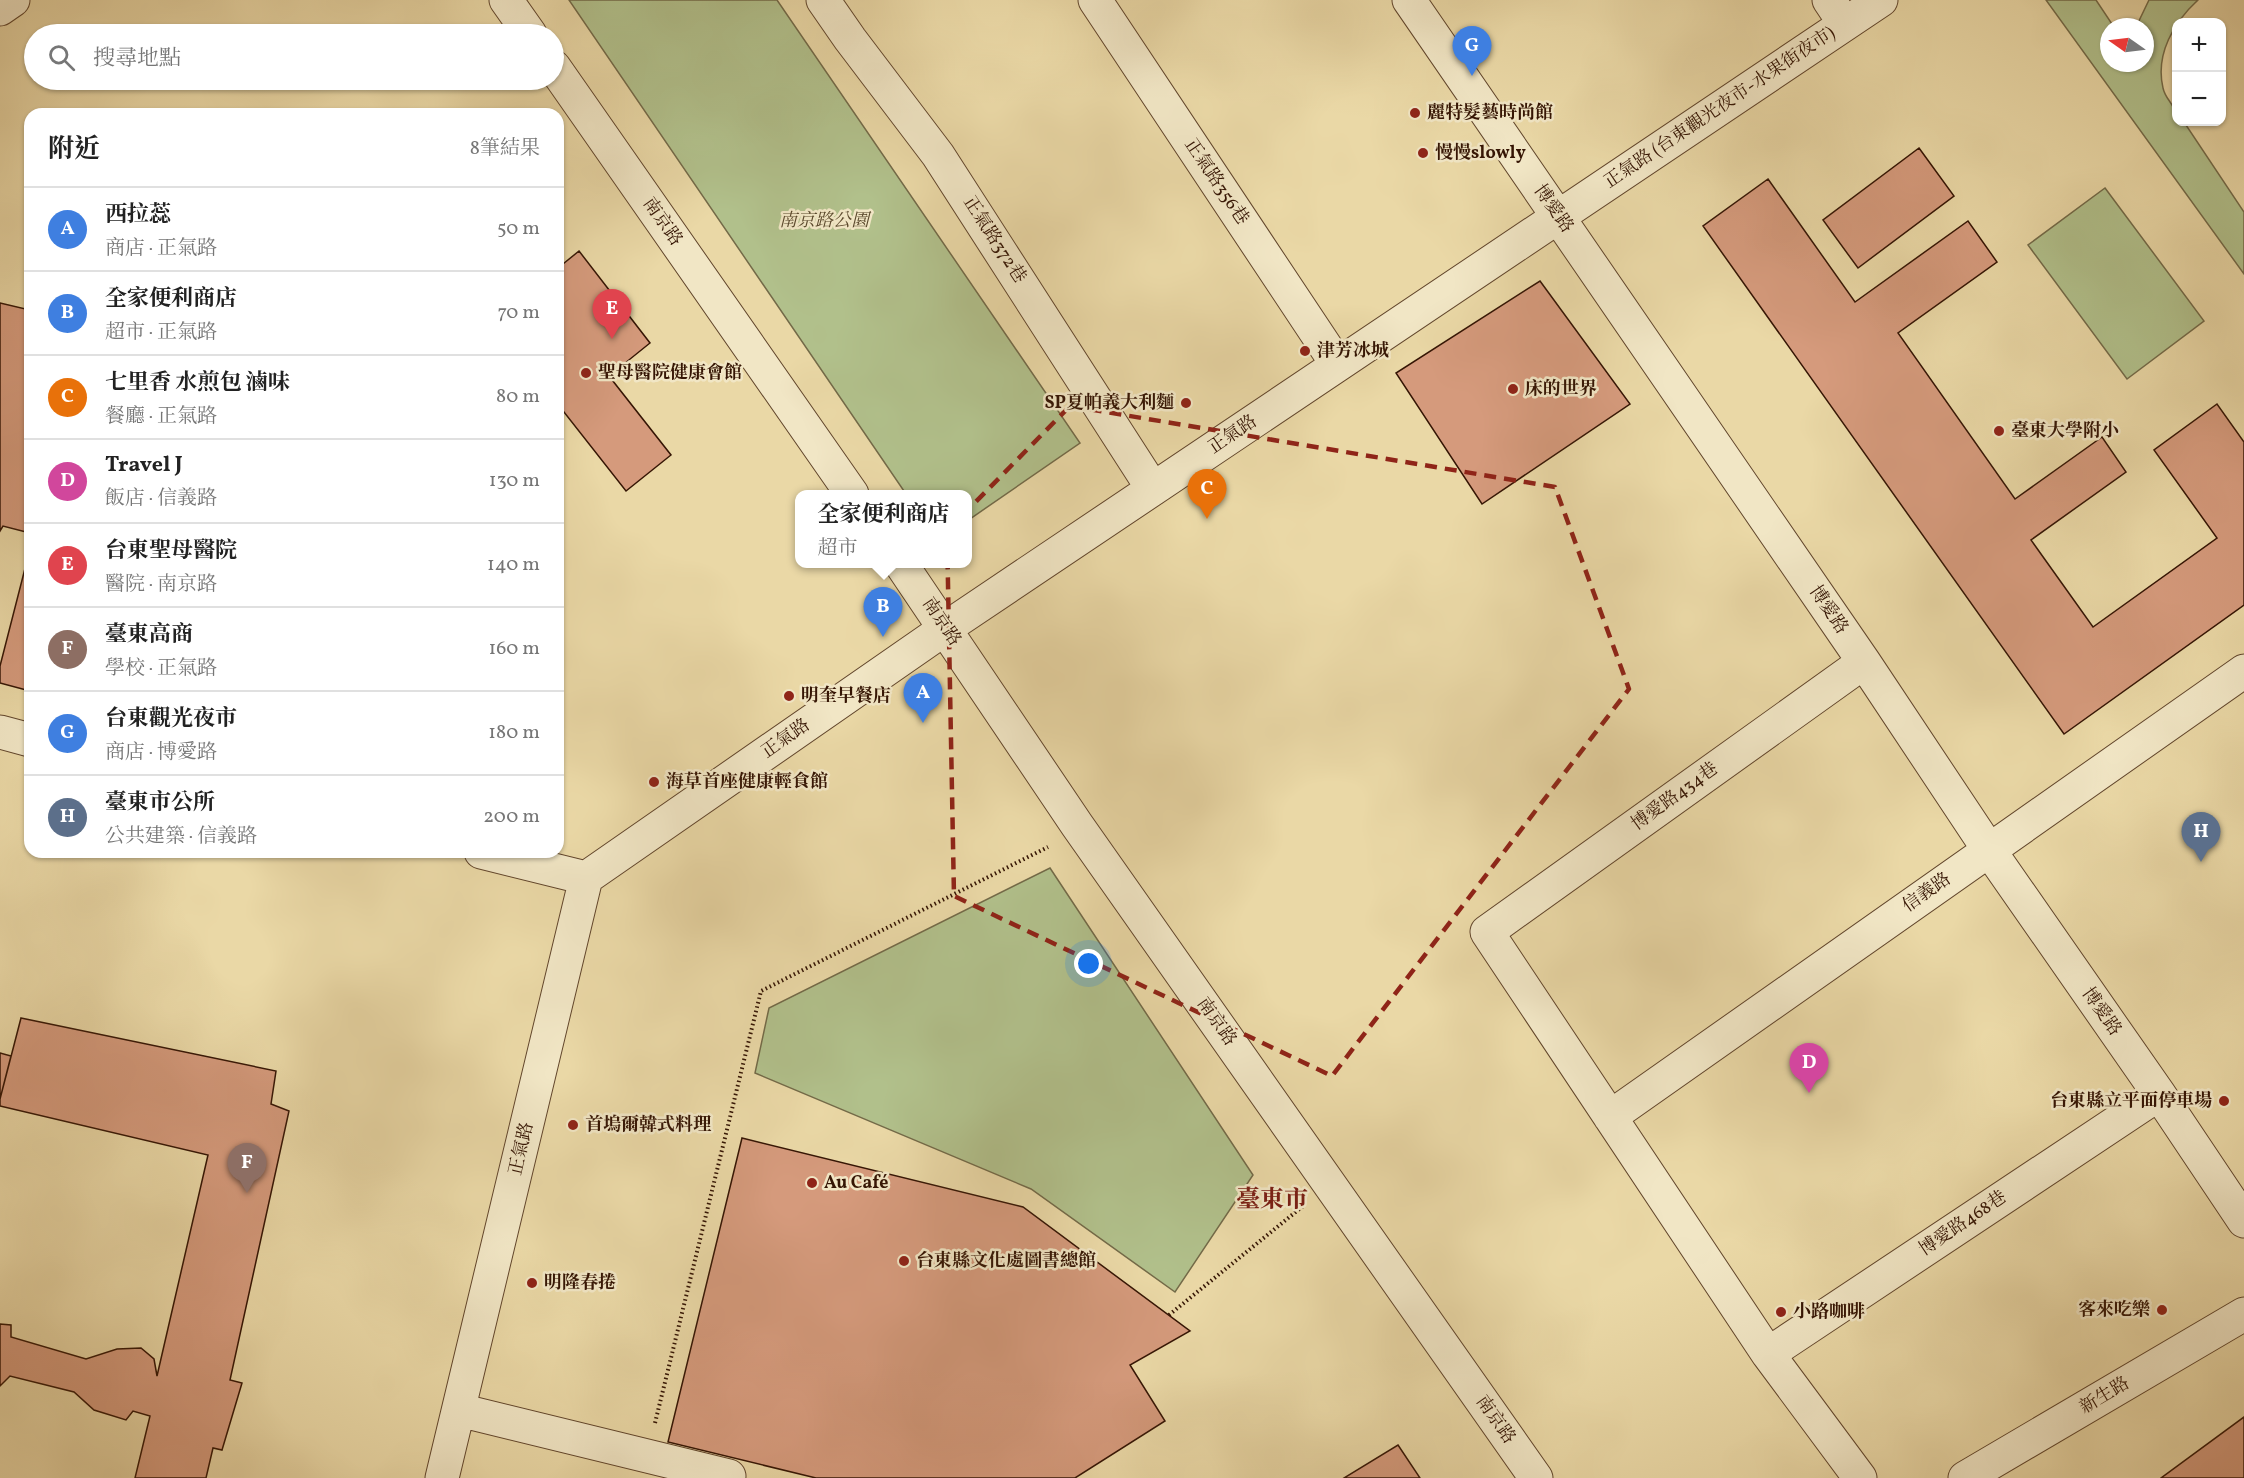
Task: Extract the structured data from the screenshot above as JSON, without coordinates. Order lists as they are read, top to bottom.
{
  "streets": {
    "street": [
      "正氣路 (台東觀光夜市-水果街夜市)",
      "正氣路356巷",
      "博愛路",
      "南京路",
      "正氣路372巷",
      "正氣路",
      "博愛路434巷",
      "信義路",
      "博愛路468巷",
      "新生路"
    ]
  },
  "crossings": [
    ["正氣路 (台東觀光夜市-水果街夜市)", "博愛路"],
    ["正氣路 (台東觀光夜市-水果街夜市)", "正氣路"],
    ["正氣路356巷", "正氣路"],
    ["博愛路", "正氣路"],
    ["博愛路", "博愛路434巷"],
    ["博愛路", "信義路"],
    ["博愛路", "博愛路468巷"],
    ["南京路", "正氣路"],
    ["正氣路372巷", "正氣路"],
    ["博愛路434巷", "信義路"]
  ],
  "districts": ["臺東市"],
  "parks": ["南京路公園"],
  "places": [
    "麗特髮藝時尚館",
    "慢慢slowly",
    "津芳冰城",
    "聖母醫院健康會館",
    "床的世界",
    "SP夏帕義大利麵",
    "臺東大學附小",
    "明奎早餐店",
    "海草首座健康輕食館",
    "台東縣立平面停車場",
    "首塢爾韓式料理",
    "Au Café",
    "台東縣文化處圖書總館",
    "明隆春捲",
    "客來吃樂",
    "小路咖啡"
  ],
  "north": "left",
  "page": {
    "map_buttons": ["+", "−"],
    "search": "搜尋地點",
    "pins": [
      "G",
      "E",
      "C",
      "B",
      "A",
      "H",
      "D",
      "F"
    ],
    "heading": ["附近", "8筆結果"],
    "list": [
      {
        "mark": "A",
        "name": "西拉蕊",
        "note": "商店 · 正氣路",
        "value": "50 m"
      },
      {
        "mark": "B",
        "name": "全家便利商店",
        "note": "超市 · 正氣路",
        "value": "70 m"
      },
      {
        "mark": "C",
        "name": "七里香 水煎包 滷味",
        "note": "餐廳 · 正氣路",
        "value": "80 m"
      },
      {
        "mark": "D",
        "name": "Travel J",
        "note": "飯店 · 信義路",
        "value": "130 m"
      },
      {
        "mark": "E",
        "name": "台東聖母醫院",
        "note": "醫院 · 南京路",
        "value": "140 m"
      },
      {
        "mark": "F",
        "name": "臺東高商",
        "note": "學校 · 正氣路",
        "value": "160 m"
      },
      {
        "mark": "G",
        "name": "台東觀光夜市",
        "note": "商店 · 博愛路",
        "value": "180 m"
      },
      {
        "mark": "H",
        "name": "臺東市公所",
        "note": "公共建築 · 信義路",
        "value": "200 m"
      }
    ],
    "popup": ["全家便利商店", "超市"]
  }
}
